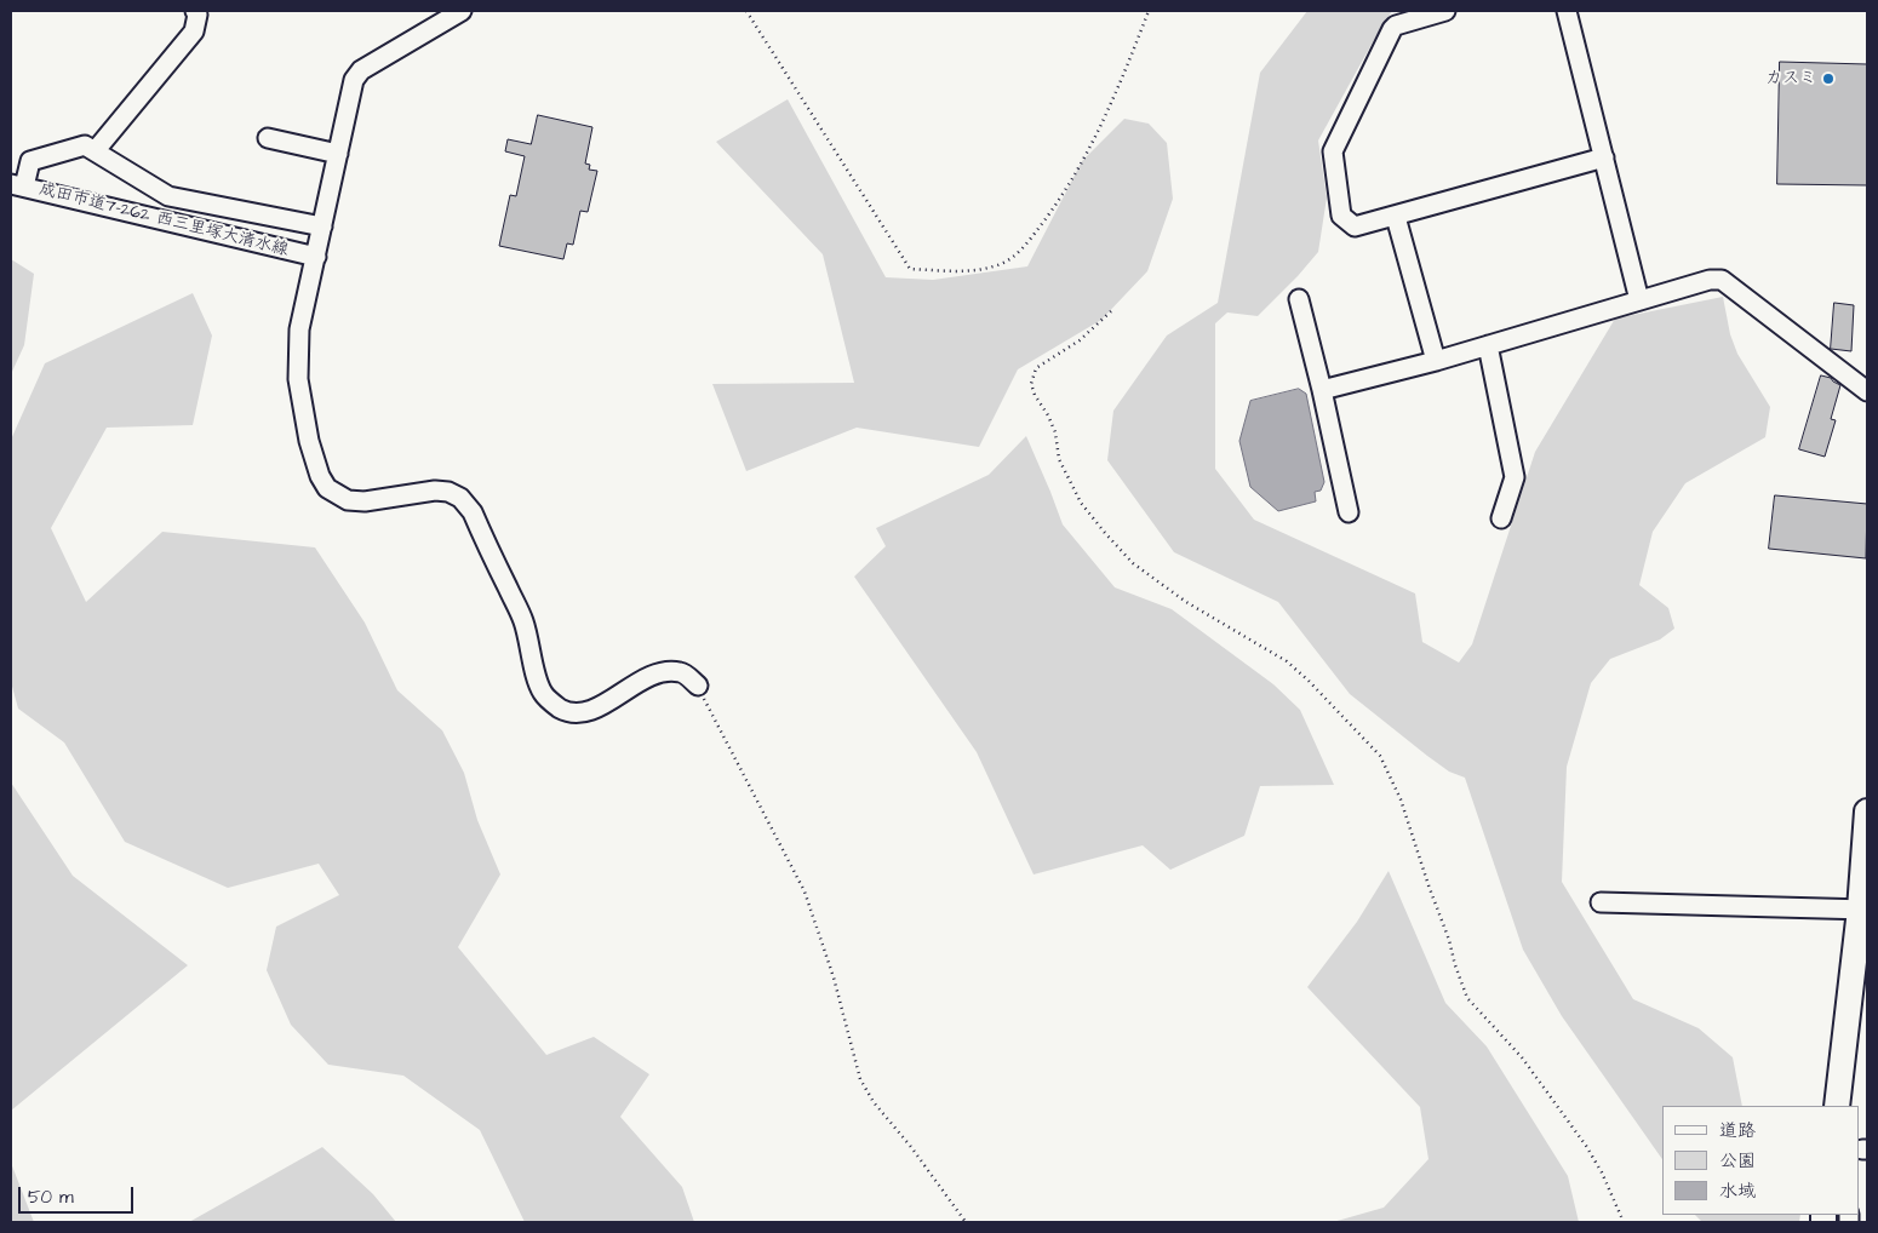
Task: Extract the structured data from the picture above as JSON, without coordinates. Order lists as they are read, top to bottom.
{
  "streets": {
    "street": ["成田市道7-262 西三里塚大清水線"]
  },
  "places": ["カスミ"],
  "legend": ["道路", "公園", "水域"],
  "scale_bar": "50 m"
}
